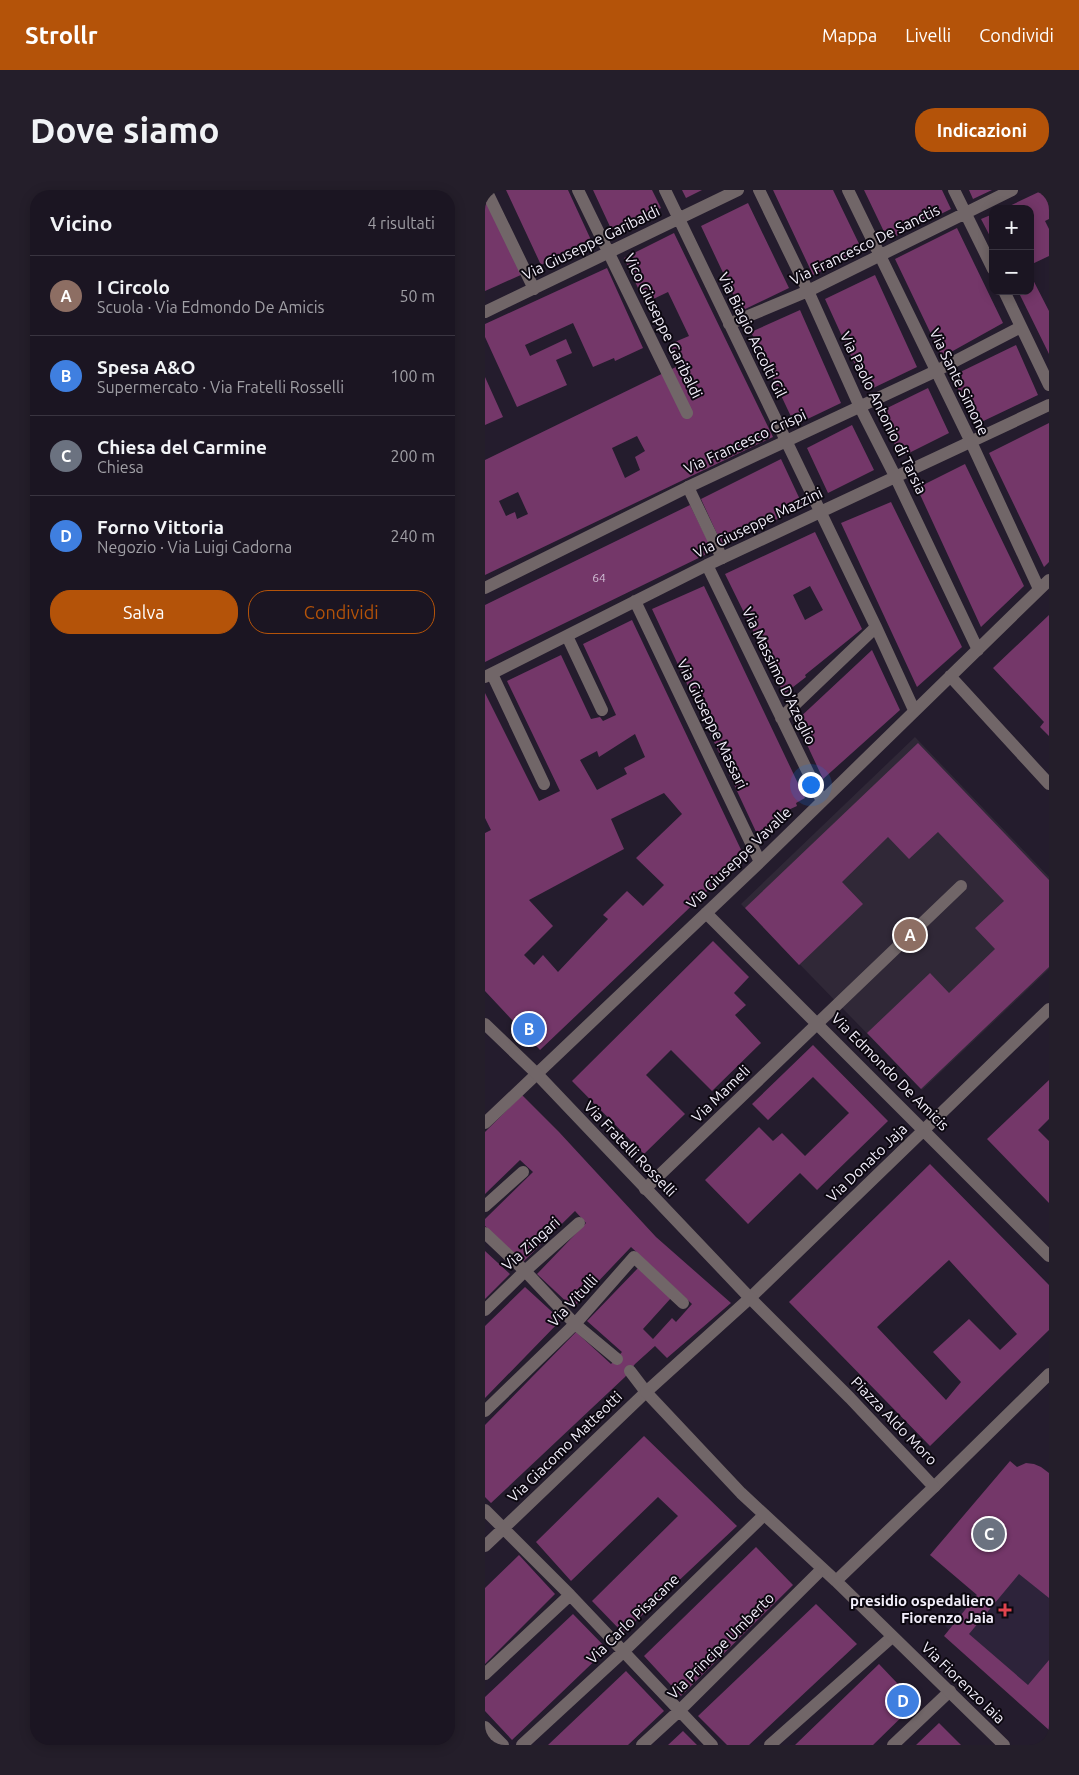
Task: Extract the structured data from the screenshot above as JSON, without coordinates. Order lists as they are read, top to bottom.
{
  "streets": {
    "street": [
      "Via Giuseppe Garibaldi",
      "Via Francesco De Sanctis",
      "Vico Giuseppe Garibaldi",
      "Via Biagio Accolti Gil",
      "Via Sante Simone",
      "Via Paolo Antonio di Tarsia",
      "Via Francesco Crispi",
      "Via Giuseppe Mazzini",
      "Via Massimo D'Azeglio",
      "Via Giuseppe Massari",
      "Via Giuseppe Vavalle",
      "Via Edmondo De Amicis",
      "Via Mameli",
      "Via Fratelli Rosselli",
      "Via Donato Jaja",
      "Via Zingari",
      "Via Vitulli",
      "Piazza Aldo Moro",
      "Via Giacomo Matteotti",
      "Via Carlo Pisacane",
      "Via Principe Umberto",
      "Via Fiorenzo Iaia"
    ]
  },
  "crossings": [
    ["Via Giuseppe Garibaldi", "Vico Giuseppe Garibaldi"],
    ["Via Giuseppe Garibaldi", "Via Biagio Accolti Gil"],
    ["Via Francesco De Sanctis", "Via Biagio Accolti Gil"],
    ["Via Francesco De Sanctis", "Via Sante Simone"],
    ["Via Francesco De Sanctis", "Via Paolo Antonio di Tarsia"],
    ["Via Biagio Accolti Gil", "Via Francesco Crispi"],
    ["Via Biagio Accolti Gil", "Via Giuseppe Mazzini"],
    ["Via Biagio Accolti Gil", "Via Giuseppe Vavalle"],
    ["Via Sante Simone", "Via Francesco Crispi"],
    ["Via Sante Simone", "Via Giuseppe Mazzini"],
    ["Via Sante Simone", "Via Giuseppe Vavalle"],
    ["Via Paolo Antonio di Tarsia", "Via Francesco Crispi"],
    ["Via Paolo Antonio di Tarsia", "Via Giuseppe Mazzini"],
    ["Via Paolo Antonio di Tarsia", "Via Giuseppe Vavalle"],
    ["Via Giuseppe Mazzini", "Via Massimo D'Azeglio"],
    ["Via Giuseppe Mazzini", "Via Giuseppe Massari"],
    ["Via Massimo D'Azeglio", "Via Giuseppe Vavalle"],
    ["Via Giuseppe Massari", "Via Giuseppe Vavalle"],
    ["Via Giuseppe Vavalle", "Via Edmondo De Amicis"],
    ["Via Giuseppe Vavalle", "Via Fratelli Rosselli"],
    ["Via Edmondo De Amicis", "Via Mameli"],
    ["Via Edmondo De Amicis", "Via Donato Jaja"],
    ["Via Mameli", "Via Fratelli Rosselli"],
    ["Via Fratelli Rosselli", "Via Donato Jaja"],
    ["Via Fratelli Rosselli", "Piazza Aldo Moro"],
    ["Via Donato Jaja", "Piazza Aldo Moro"],
    ["Piazza Aldo Moro", "Via Fiorenzo Iaia"]
  ],
  "places": {
    "health": ["presidio ospedaliero Fiorenzo Jaia"]
  },
  "house_numbers": ["64"],
  "page": {
    "header": "Strollr",
    "nav": ["Mappa", "Livelli", "Condividi"],
    "buttons": [
      "Indicazioni",
      ["Salva", "Condividi"]
    ],
    "title": "Dove siamo",
    "heading": ["Vicino", "4 risultati"],
    "map_buttons": ["+", "−"],
    "list": [
      {
        "mark": "A",
        "name": "I Circolo",
        "note": "Scuola · Via Edmondo De Amicis",
        "value": "50 m"
      },
      {
        "mark": "B",
        "name": "Spesa A&O",
        "note": "Supermercato · Via Fratelli Rosselli",
        "value": "100 m"
      },
      {
        "mark": "C",
        "name": "Chiesa del Carmine",
        "note": "Chiesa",
        "value": "200 m"
      },
      {
        "mark": "D",
        "name": "Forno Vittoria",
        "note": "Negozio · Via Luigi Cadorna",
        "value": "240 m"
      }
    ],
    "pins": [
      "A",
      "B",
      "C",
      "D"
    ]
  }
}
